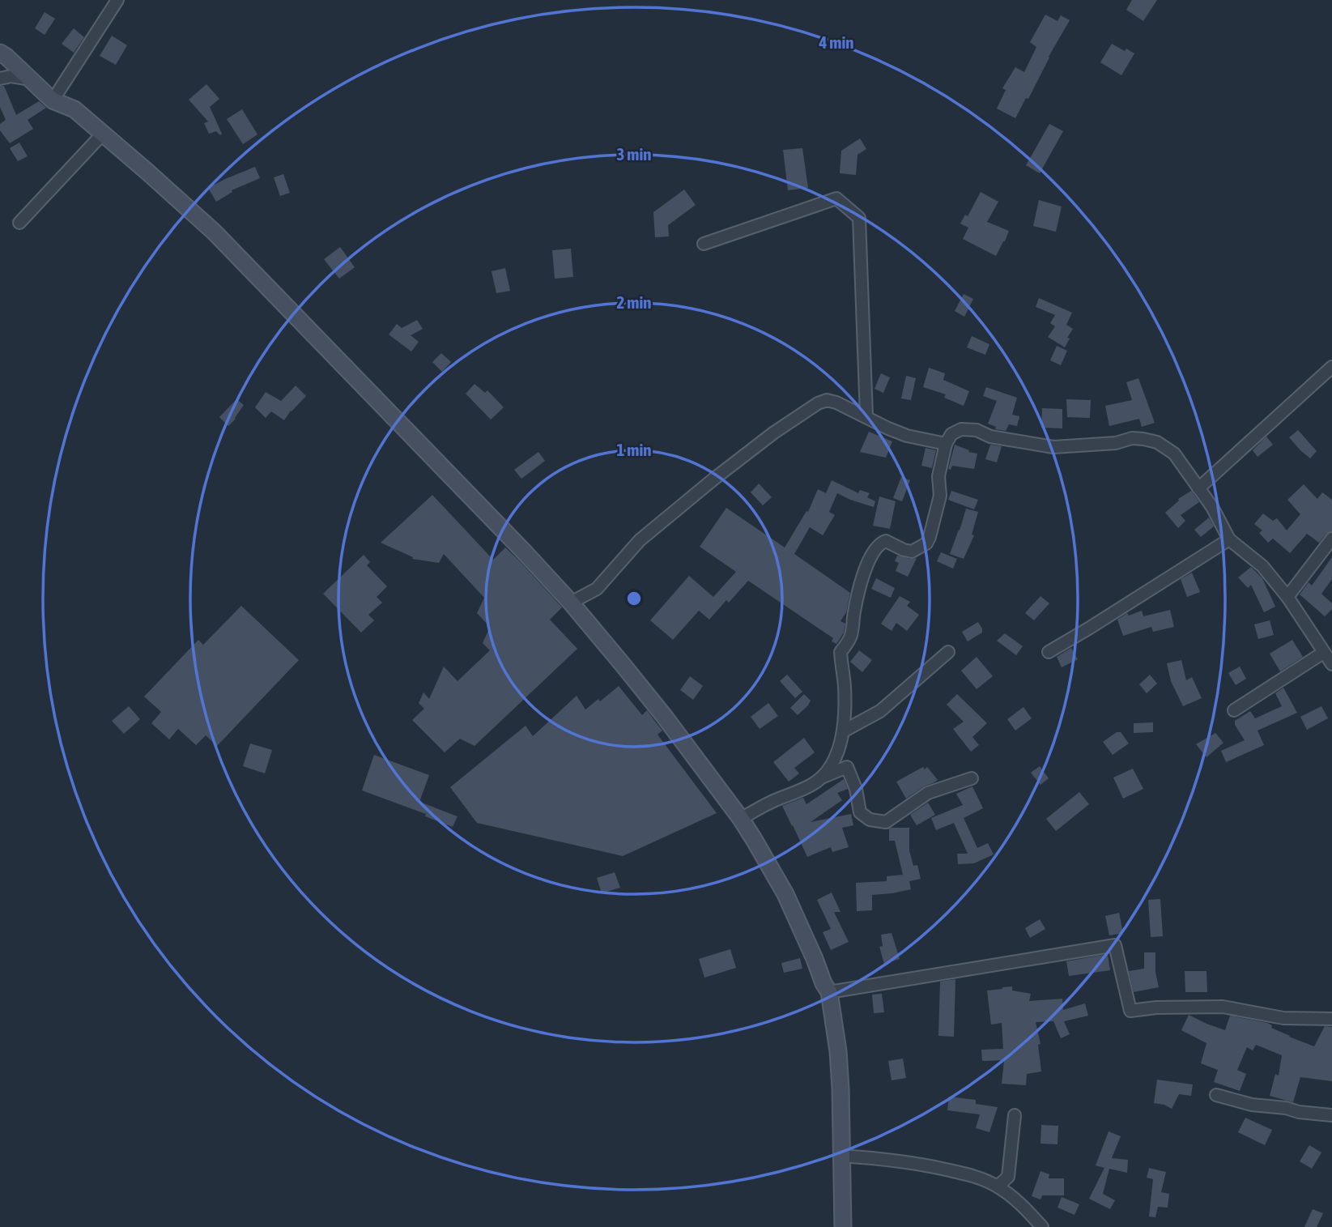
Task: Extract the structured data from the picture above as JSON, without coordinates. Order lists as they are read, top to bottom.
{
  "rings": [
    "4 min",
    "3 min",
    "2 min",
    "1 min"
  ]
}
